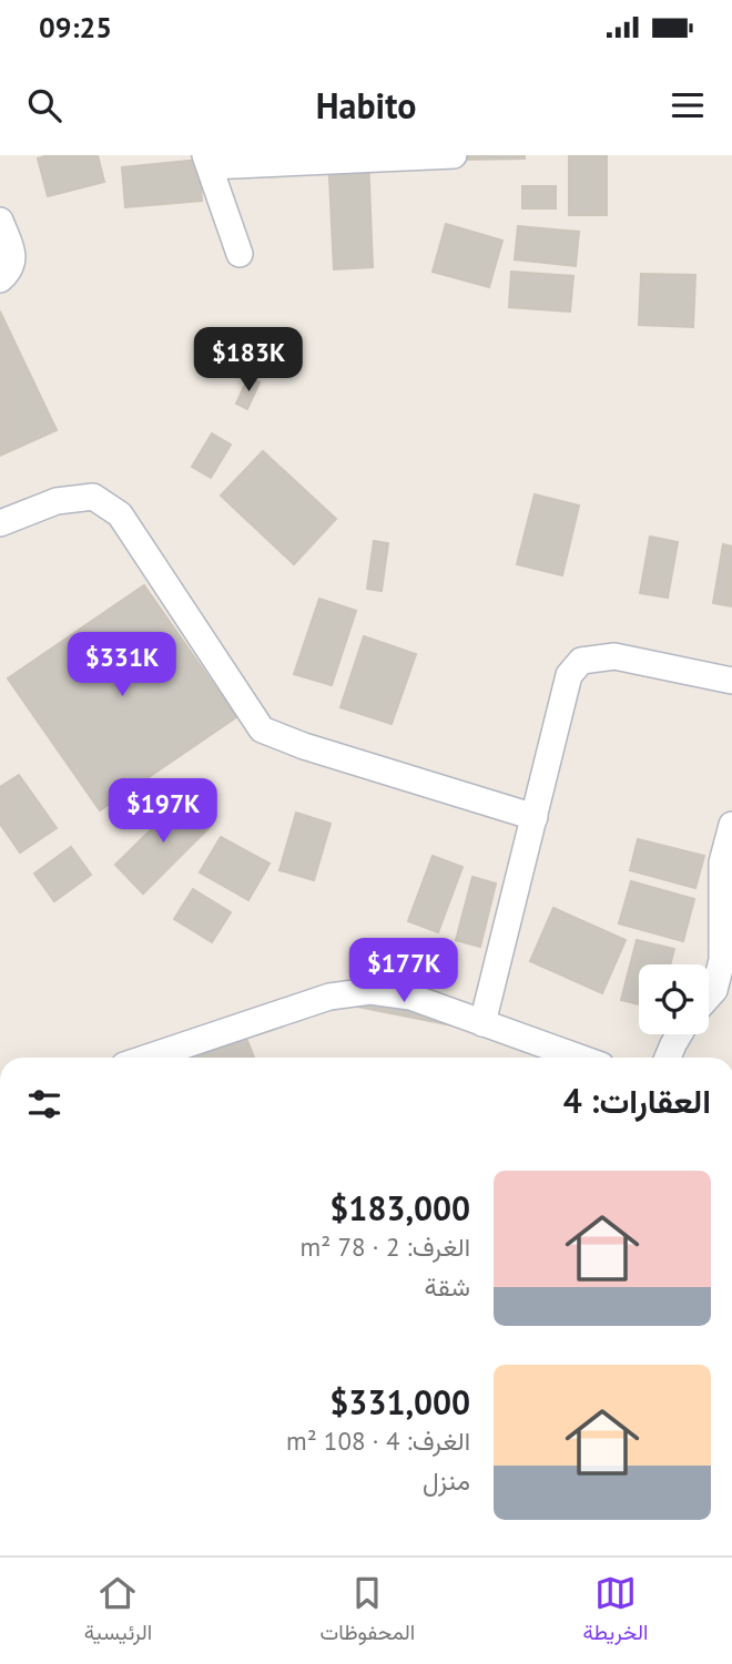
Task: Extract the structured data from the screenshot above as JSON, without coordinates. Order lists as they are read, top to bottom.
{
  "page": {
    "status": "09:25",
    "header": "Habito",
    "price": [
      "$183K",
      "$331K",
      "$197K",
      "$177K"
    ],
    "heading": "العقارات: 4",
    "list": [
      {
        "name": "$183,000",
        "note": "الغرف: 2 · 78 m² · شقة"
      },
      {
        "name": "$331,000",
        "note": "الغرف: 4 · 108 m² · منزل"
      }
    ],
    "tabs": ["الخريطة", "المحفوظات", "الرئيسية"]
  }
}
